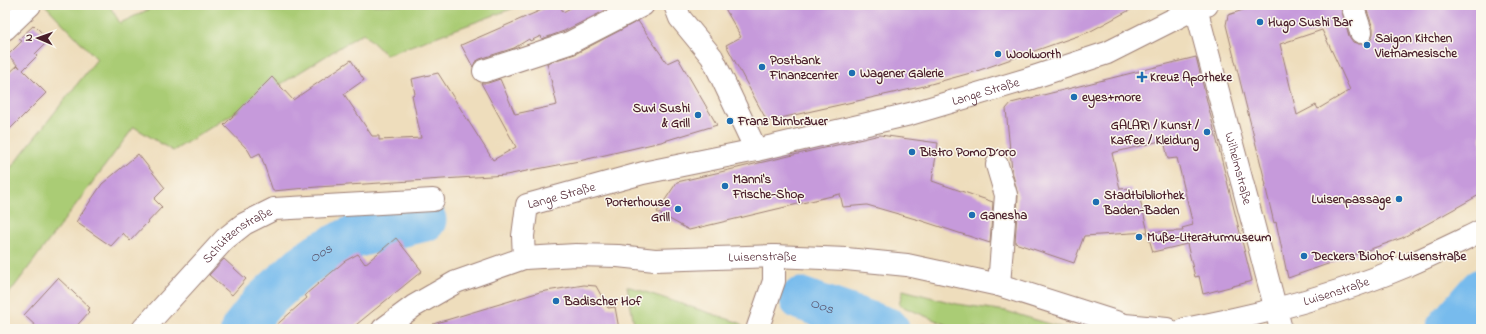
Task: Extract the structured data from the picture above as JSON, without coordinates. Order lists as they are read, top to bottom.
{
  "streets": {
    "street": [
      "Lange Straße",
      "Wilhelmstraße",
      "Schützenstraße",
      "Luisenstraße"
    ]
  },
  "crossings": [
    ["Lange Straße", "Wilhelmstraße"],
    ["Lange Straße", "Luisenstraße"],
    ["Wilhelmstraße", "Luisenstraße"]
  ],
  "water": ["Oos"],
  "places": {
    "other": [
      "Hugo Sushi Bar",
      "Saigon Kitchen Vietnamesische",
      "Woolworth",
      "Postbank Finanzcenter",
      "Wagener Galerie",
      "eyes+more",
      "Suvi Sushi & Grill",
      "Franz Birnbräuer",
      "GALARI / Kunst / Kaffee / Kleidung",
      "Bistro PomoD´oro",
      "Manni's Frische-Shop",
      "Luisenpassage",
      "Stadtbibliothek Baden-Baden",
      "Porterhouse Grill",
      "Ganesha",
      "Muße-Literaturmuseum",
      "Deckers Biohof Luisenstraße",
      "Badischer Hof"
    ],
    "health": ["Kreuz Apotheke"]
  },
  "north": "left"
}
